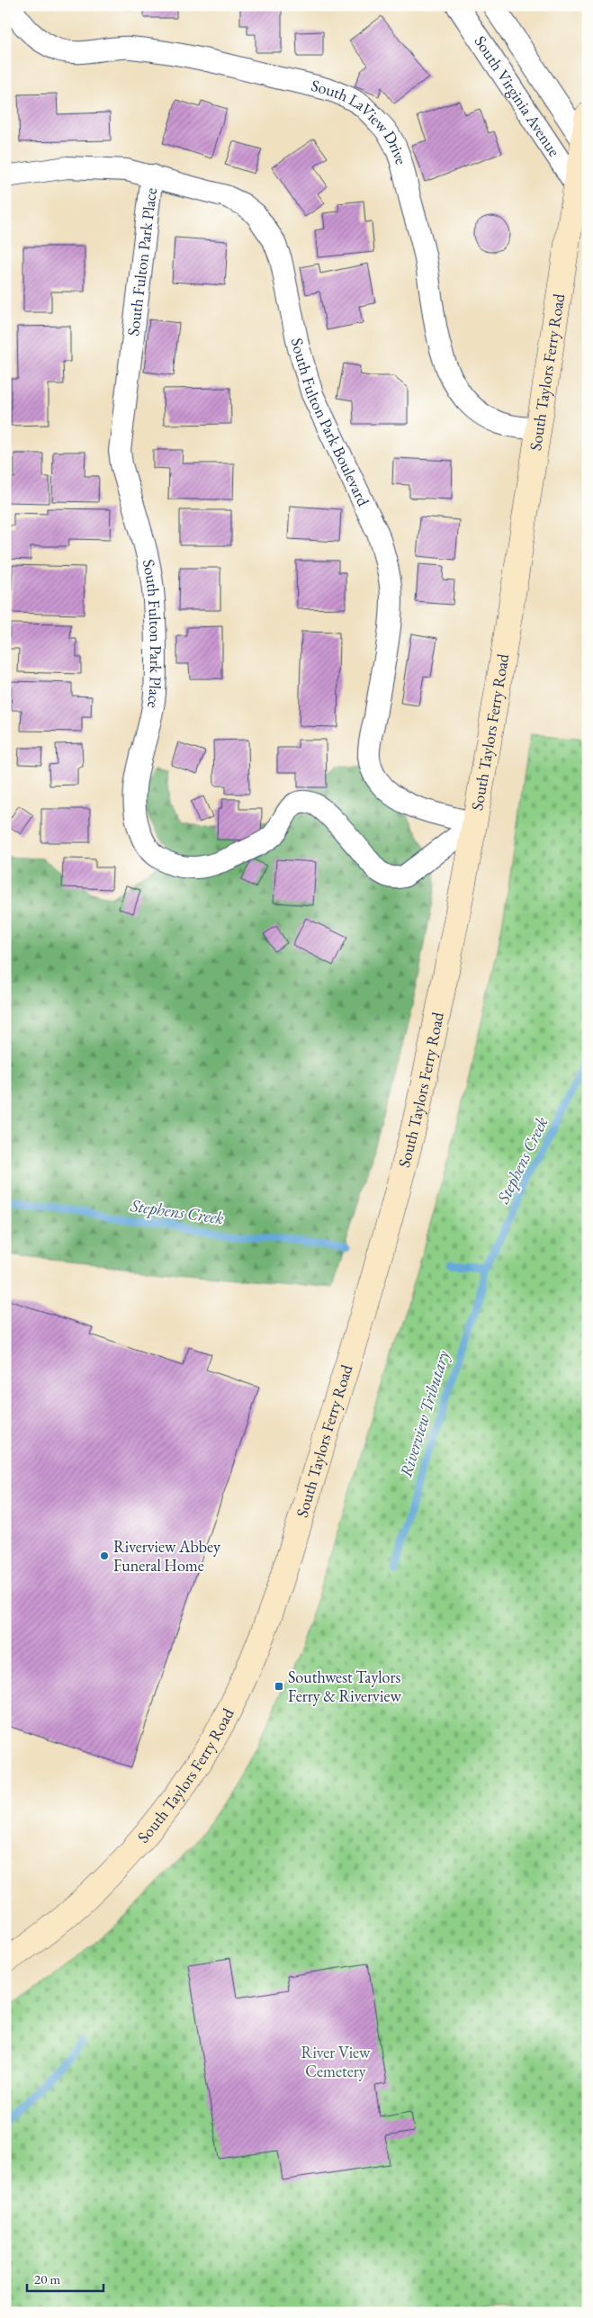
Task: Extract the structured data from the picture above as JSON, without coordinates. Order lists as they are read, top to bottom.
{
  "streets": {
    "main road": ["South Taylors Ferry Road"],
    "street": [
      "South Virginia Avenue",
      "South LaView Drive",
      "South Fulton Park Place",
      "South Fulton Park Boulevard"
    ]
  },
  "crossings": [
    ["South Virginia Avenue", "South Taylors Ferry Road"],
    ["South LaView Drive", "South Taylors Ferry Road"],
    ["South Fulton Park Place", "South Taylors Ferry Road"],
    ["South Fulton Park Place", "South Fulton Park Boulevard"],
    ["South Taylors Ferry Road", "South Fulton Park Boulevard"]
  ],
  "water": ["Stephens Creek", "Riverview Tributary"],
  "parks": ["River View Cemetery"],
  "places": {
    "other": ["Riverview Abbey Funeral Home"],
    "transit": ["Southwest Taylors Ferry & Riverview"]
  },
  "scale_bar": "20 m"
}
